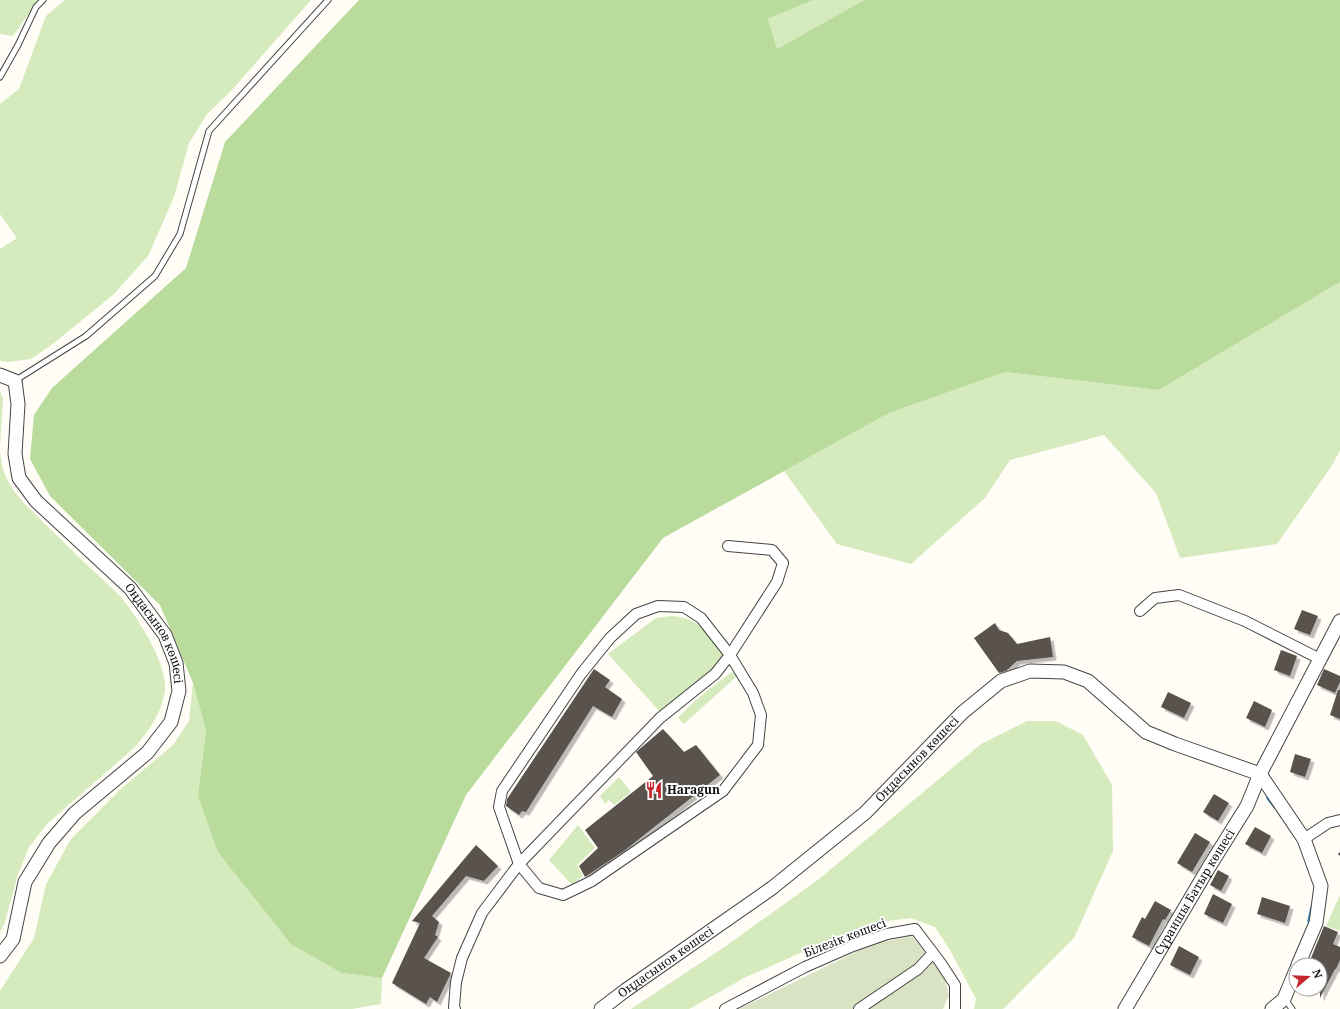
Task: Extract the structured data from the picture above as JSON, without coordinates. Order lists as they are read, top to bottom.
{
  "streets": {
    "street": ["Оңдасынов көшесі", "Сұраншы Батыр көшесі", "Білезік көшесі"]
  },
  "crossings": [
    ["Оңдасынов көшесі", "Сұраншы Батыр көшесі"]
  ],
  "places": {
    "restaurant": ["Haragun"]
  },
  "north": "right"
}
